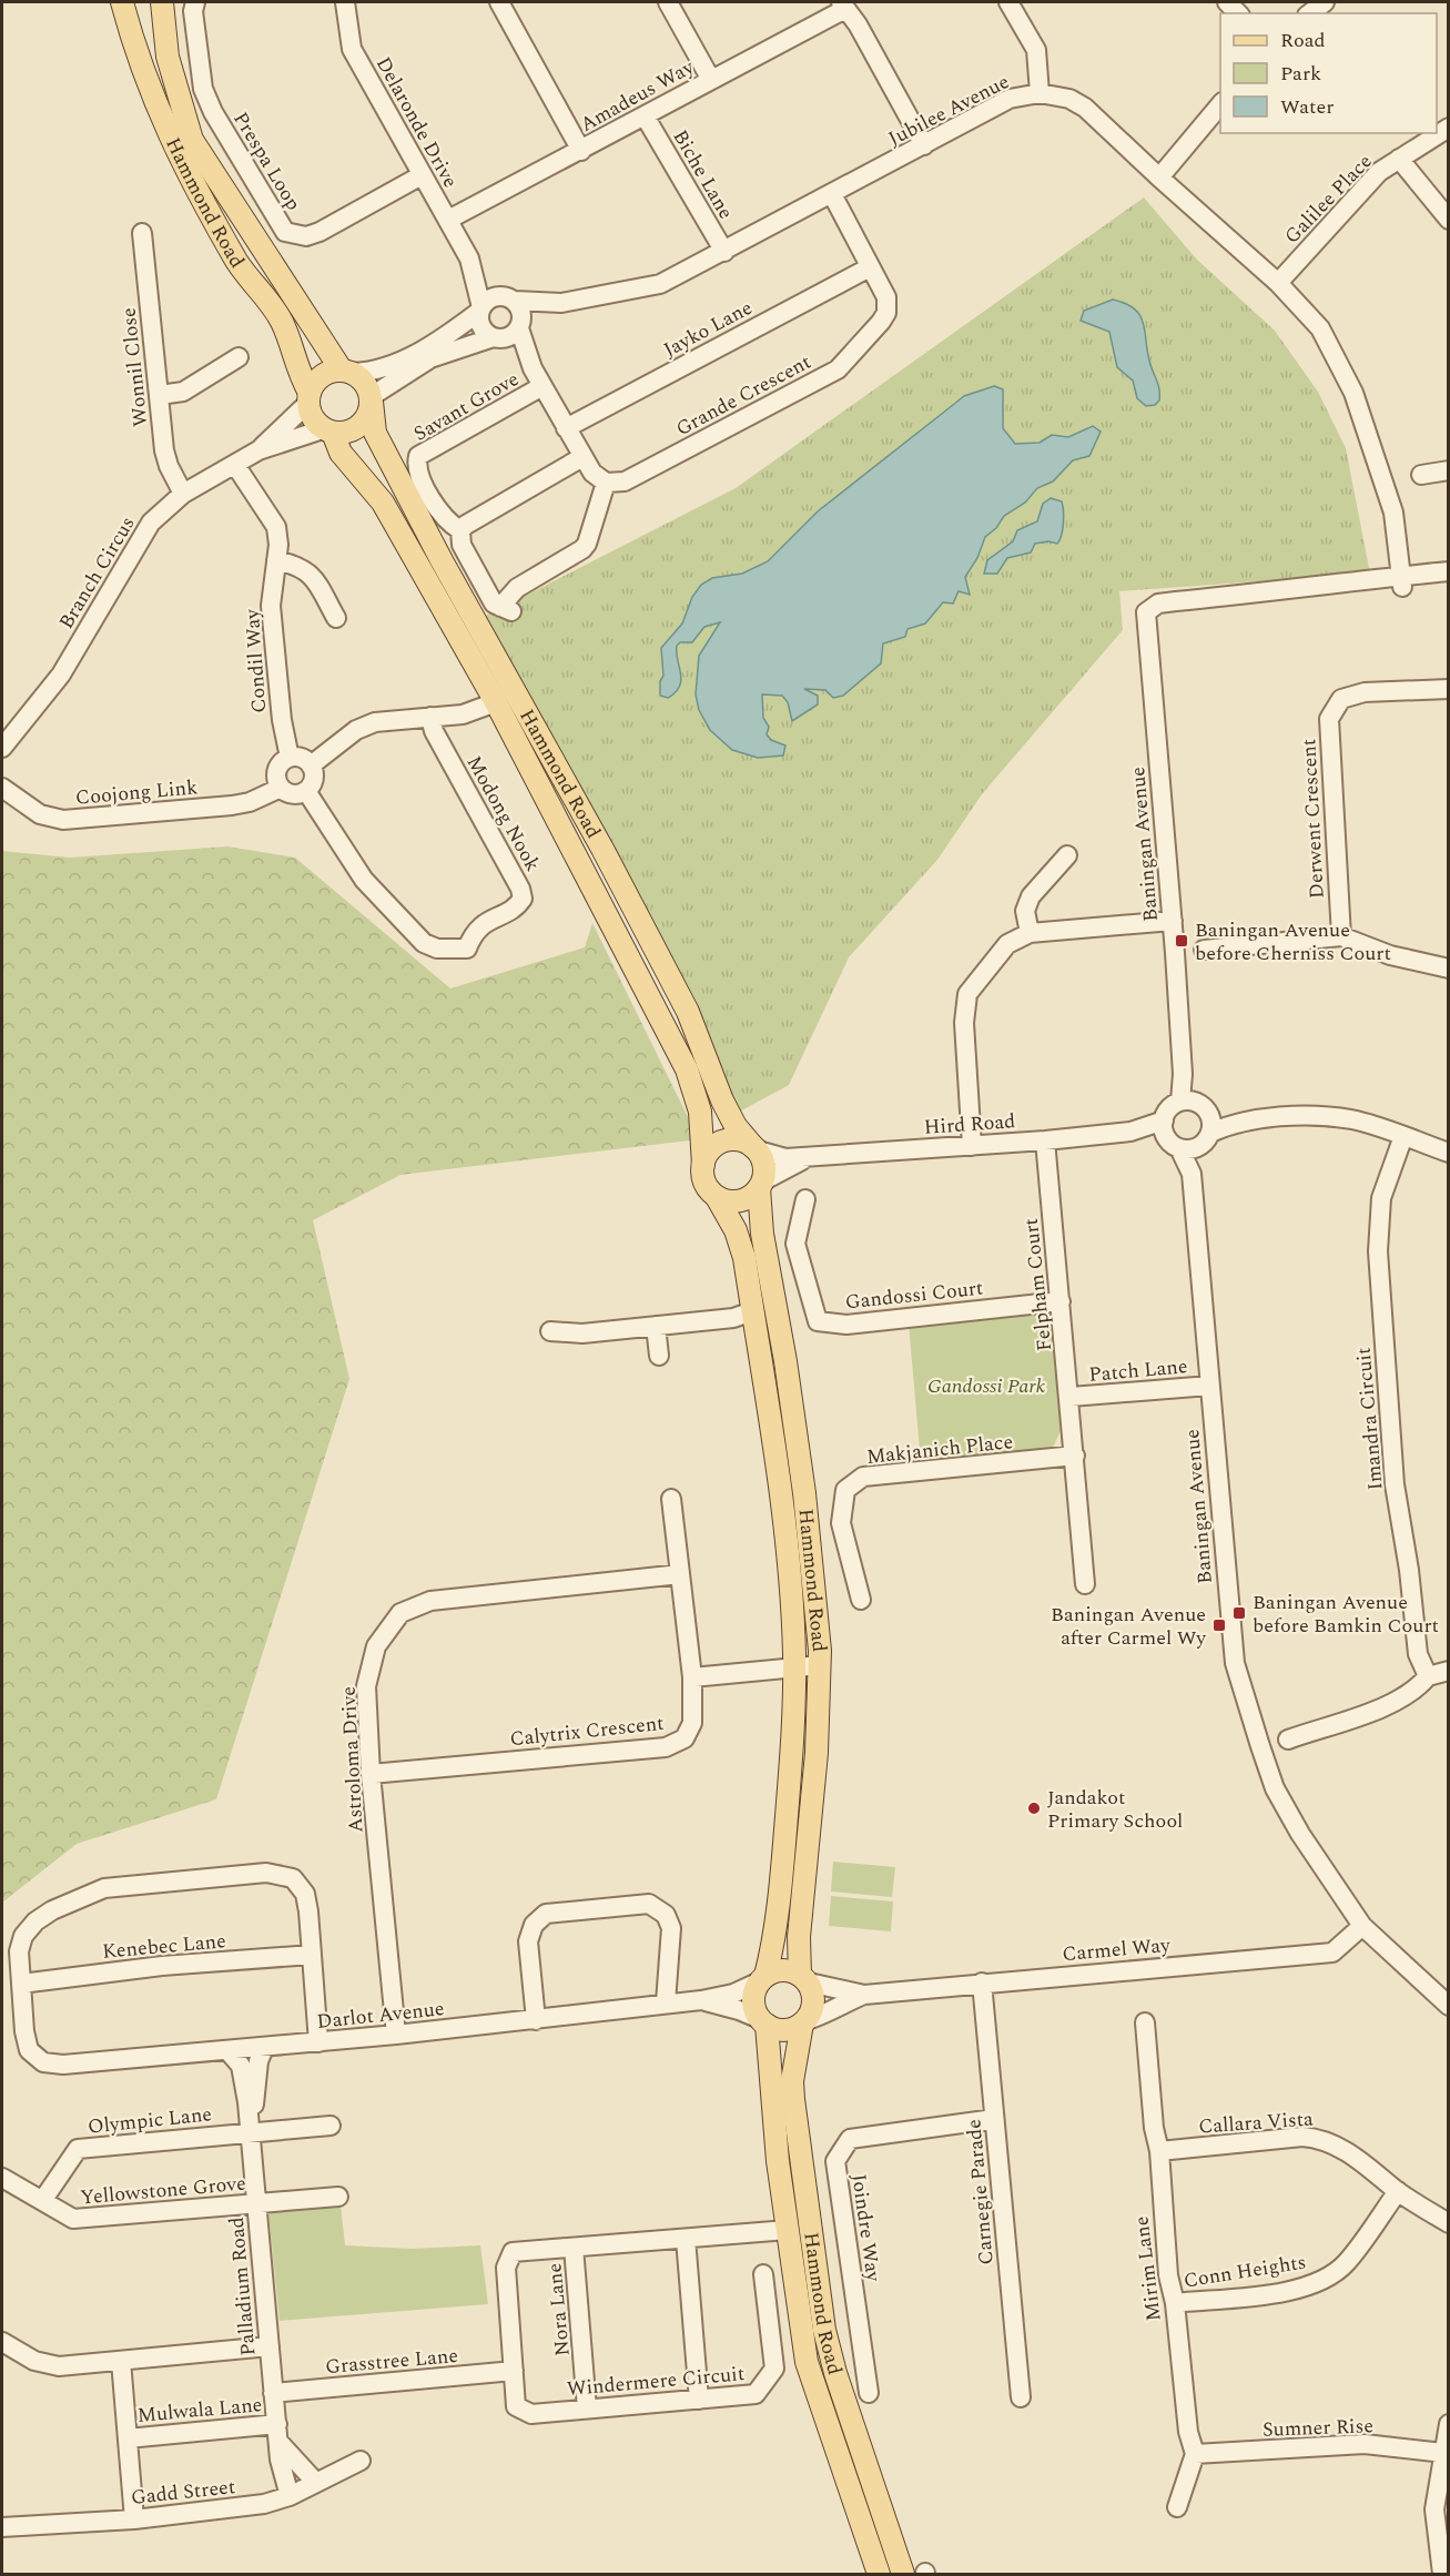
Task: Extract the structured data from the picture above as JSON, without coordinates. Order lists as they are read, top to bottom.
{
  "streets": {
    "main road": ["Hammond Road"],
    "street": [
      "Amadeus Way",
      "Jubilee Avenue",
      "Delaronde Drive",
      "Prespa Loop",
      "Biche Lane",
      "Galilee Place",
      "Jayko Lane",
      "Wonnil Close",
      "Grande Crescent",
      "Savant Grove",
      "Branch Circus",
      "Condil Way",
      "Coojong Link",
      "Modong Nook",
      "Derwent Crescent",
      "Baningan Avenue",
      "Hird Road",
      "Felpham Court",
      "Gandossi Court",
      "Patch Lane",
      "Imandra Circuit",
      "Makjanich Place",
      "Calytrix Crescent",
      "Astroloma Drive",
      "Kenebec Lane",
      "Carmel Way",
      "Darlot Avenue",
      "Olympic Lane",
      "Callara Vista",
      "Yellowstone Grove",
      "Carnegie Parade",
      "Joindre Way",
      "Mirim Lane",
      "Conn Heights",
      "Palladium Road",
      "Nora Lane",
      "Grasstree Lane",
      "Windermere Circuit",
      "Mulwala Lane",
      "Sumner Rise",
      "Gadd Street"
    ]
  },
  "crossings": [
    ["Amadeus Way", "Delaronde Drive"],
    ["Amadeus Way", "Biche Lane"],
    ["Jubilee Avenue", "Delaronde Drive"],
    ["Jubilee Avenue", "Biche Lane"],
    ["Jubilee Avenue", "Galilee Place"],
    ["Jubilee Avenue", "Grande Crescent"],
    ["Jubilee Avenue", "Baningan Avenue"],
    ["Delaronde Drive", "Prespa Loop"],
    ["Hammond Road", "Branch Circus"],
    ["Hammond Road", "Hird Road"],
    ["Hammond Road", "Carmel Way"],
    ["Hammond Road", "Darlot Avenue"],
    ["Jayko Lane", "Grande Crescent"],
    ["Wonnil Close", "Branch Circus"],
    ["Branch Circus", "Condil Way"],
    ["Condil Way", "Coojong Link"],
    ["Condil Way", "Modong Nook"],
    ["Coojong Link", "Modong Nook"],
    ["Baningan Avenue", "Hird Road"],
    ["Baningan Avenue", "Patch Lane"],
    ["Baningan Avenue", "Carmel Way"],
    ["Hird Road", "Felpham Court"],
    ["Hird Road", "Imandra Circuit"],
    ["Felpham Court", "Gandossi Court"],
    ["Felpham Court", "Patch Lane"],
    ["Felpham Court", "Makjanich Place"],
    ["Calytrix Crescent", "Astroloma Drive"],
    ["Astroloma Drive", "Darlot Avenue"],
    ["Kenebec Lane", "Darlot Avenue"],
    ["Carmel Way", "Darlot Avenue"],
    ["Carmel Way", "Carnegie Parade"],
    ["Darlot Avenue", "Palladium Road"],
    ["Olympic Lane", "Yellowstone Grove"],
    ["Olympic Lane", "Palladium Road"],
    ["Callara Vista", "Mirim Lane"],
    ["Callara Vista", "Conn Heights"],
    ["Yellowstone Grove", "Palladium Road"],
    ["Carnegie Parade", "Joindre Way"],
    ["Mirim Lane", "Conn Heights"],
    ["Mirim Lane", "Sumner Rise"],
    ["Palladium Road", "Grasstree Lane"],
    ["Palladium Road", "Mulwala Lane"],
    ["Palladium Road", "Gadd Street"],
    ["Nora Lane", "Windermere Circuit"],
    ["Grasstree Lane", "Windermere Circuit"]
  ],
  "parks": ["Gandossi Park"],
  "places": {
    "transit": ["Baningan Avenue before Cherniss Court", "Baningan Avenue before Bamkin Court", "Baningan Avenue after Carmel Wy"],
    "other": ["Jandakot Primary School"]
  },
  "legend": ["Road", "Park", "Water"]
}
